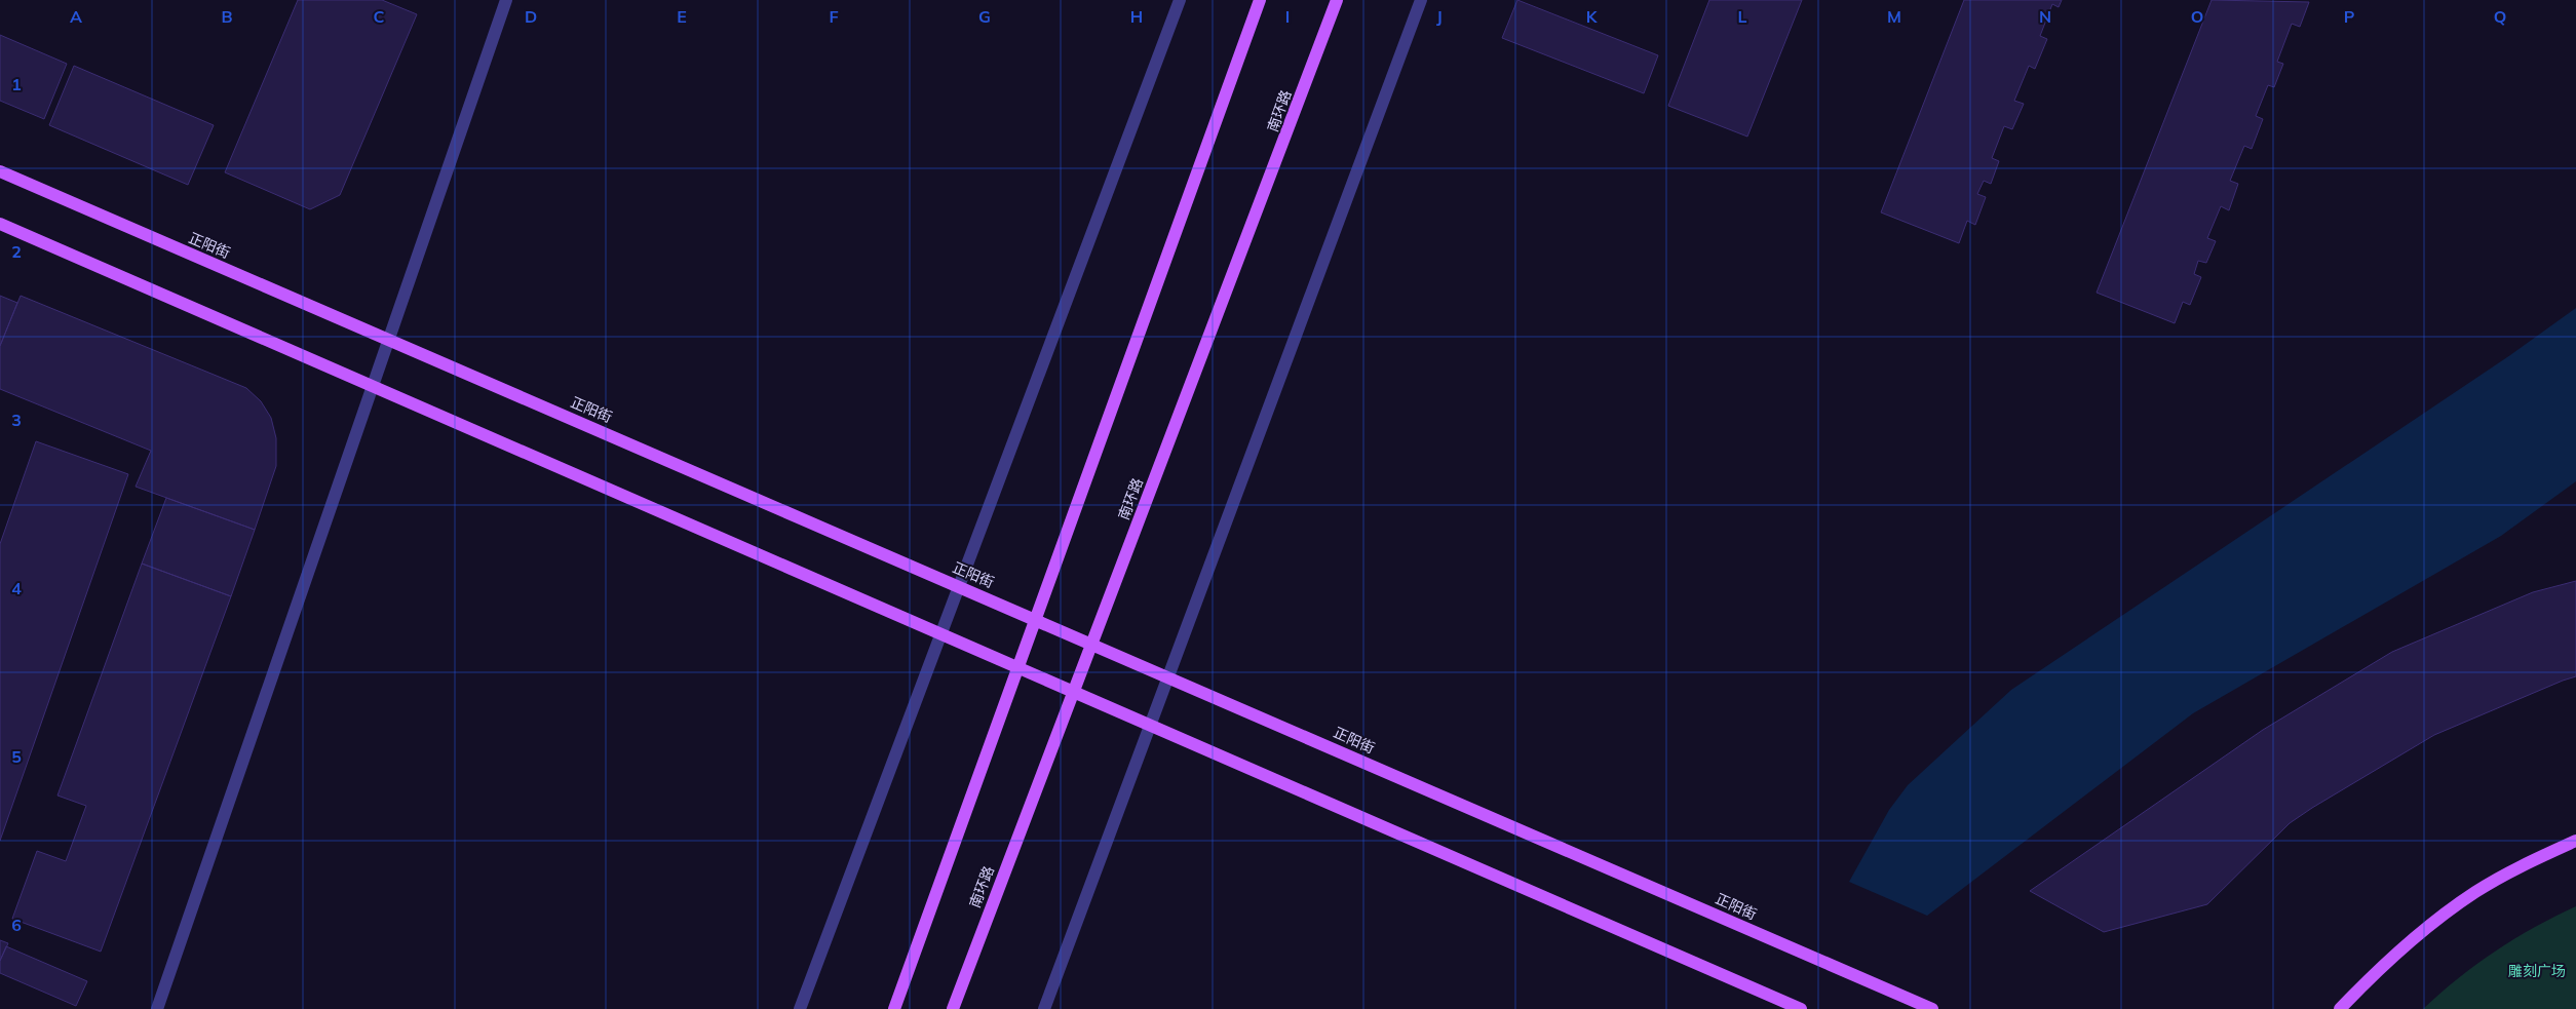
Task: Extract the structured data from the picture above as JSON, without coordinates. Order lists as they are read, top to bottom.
{
  "streets": {
    "main road": ["南环路", "正阳街"]
  },
  "crossings": [
    ["南环路", "正阳街"]
  ],
  "parks": ["雕刻广场"],
  "grid": {
    "columns": [
      "A",
      "B",
      "C",
      "D",
      "E",
      "F",
      "G",
      "H",
      "I",
      "J",
      "K",
      "L",
      "M",
      "N",
      "O",
      "P",
      "Q"
    ],
    "rows": [
      "1",
      "2",
      "3",
      "4",
      "5",
      "6"
    ]
  }
}
